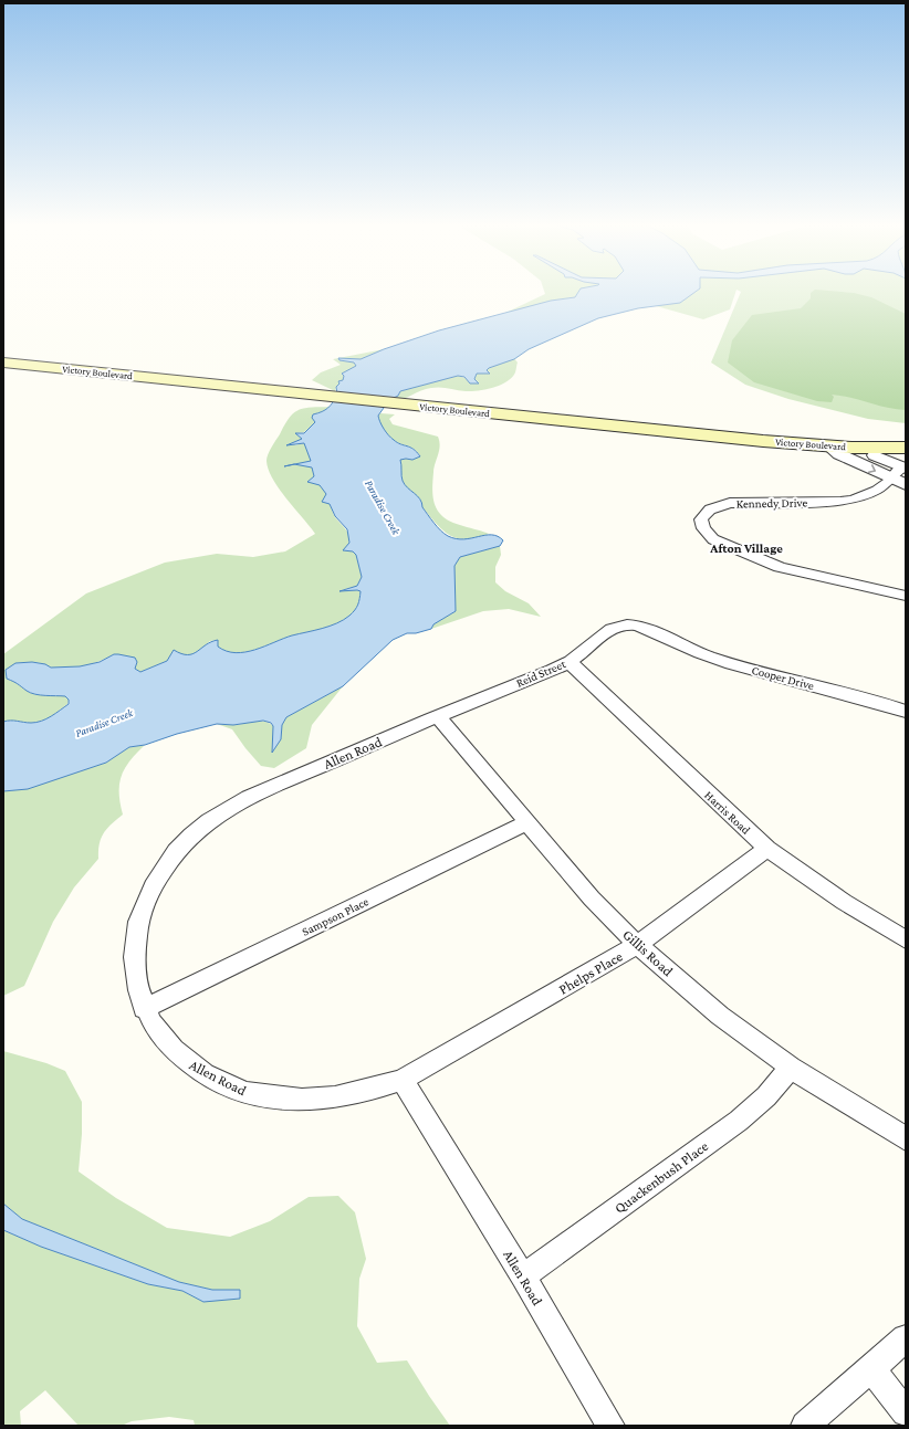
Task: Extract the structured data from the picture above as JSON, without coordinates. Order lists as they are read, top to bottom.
{
  "streets": {
    "main road": ["Victory Boulevard"],
    "street": [
      "Kennedy Drive",
      "Reid Street",
      "Cooper Drive",
      "Allen Road",
      "Harris Road",
      "Sampson Place",
      "Gillis Road",
      "Phelps Place",
      "Quackenbush Place"
    ]
  },
  "crossings": [
    ["Victory Boulevard", "Kennedy Drive"],
    ["Reid Street", "Cooper Drive"],
    ["Reid Street", "Allen Road"],
    ["Reid Street", "Harris Road"],
    ["Reid Street", "Gillis Road"],
    ["Allen Road", "Sampson Place"],
    ["Allen Road", "Gillis Road"],
    ["Allen Road", "Phelps Place"],
    ["Allen Road", "Quackenbush Place"],
    ["Harris Road", "Phelps Place"],
    ["Sampson Place", "Gillis Road"],
    ["Gillis Road", "Phelps Place"],
    ["Gillis Road", "Quackenbush Place"]
  ],
  "districts": ["Afton Village"],
  "water": ["Paradise Creek"]
}
